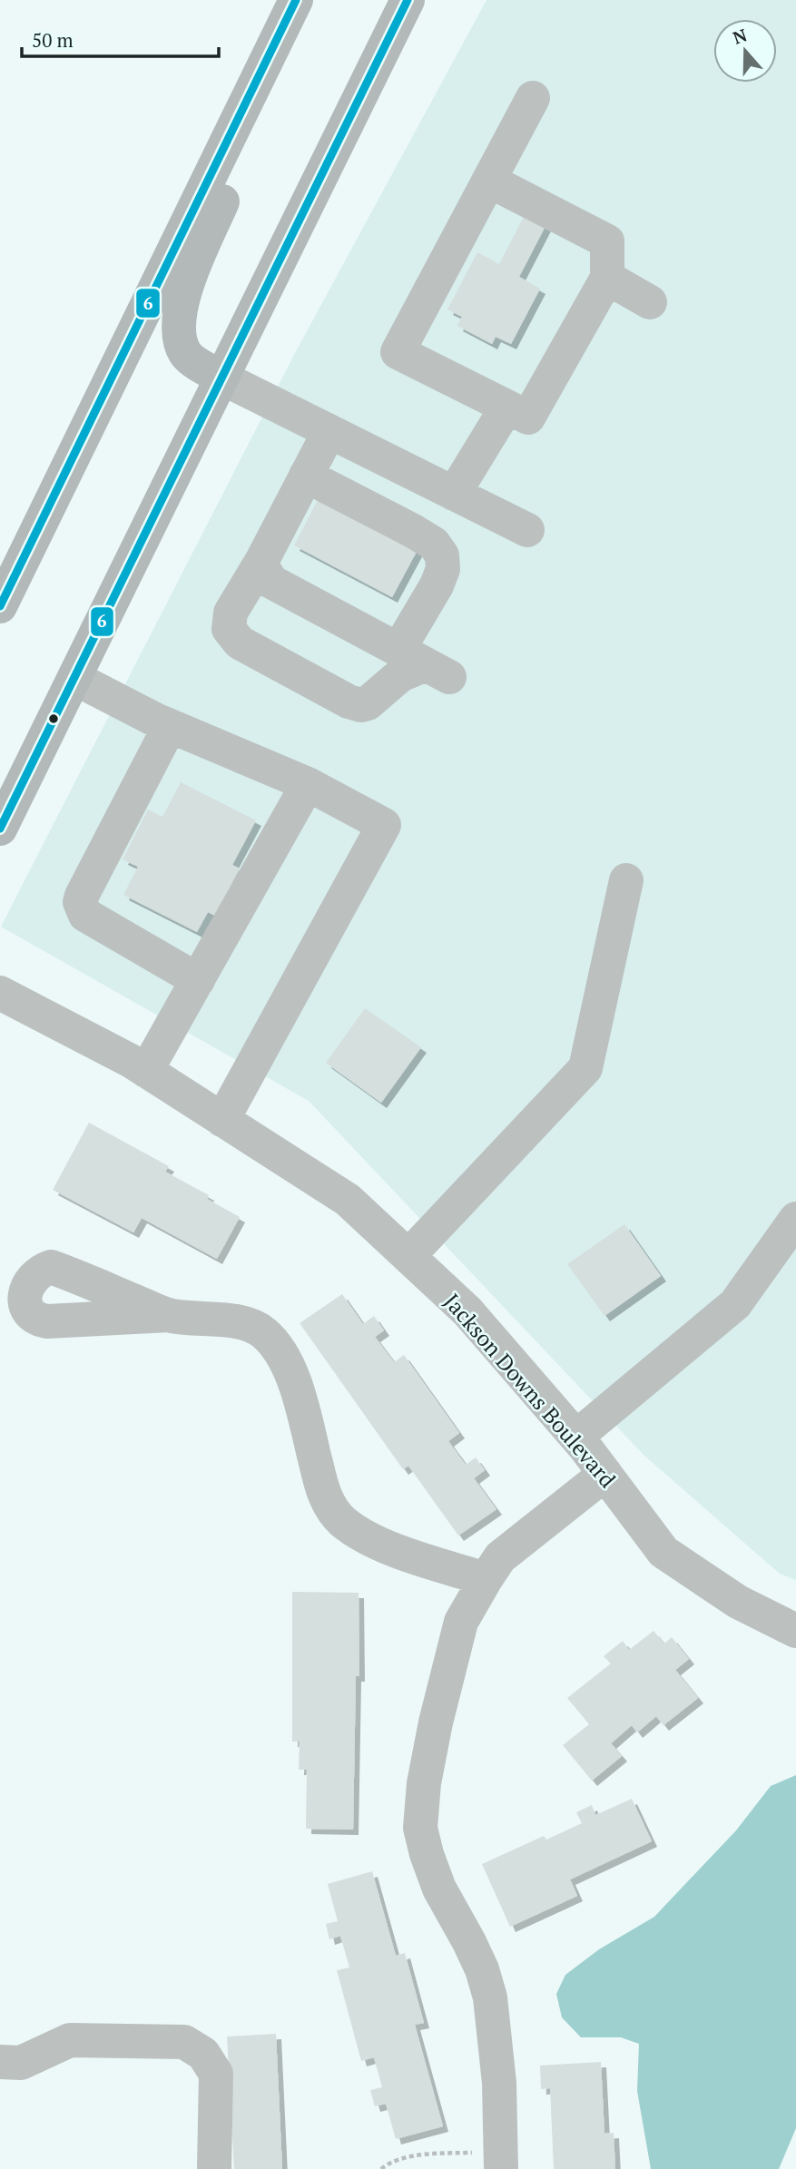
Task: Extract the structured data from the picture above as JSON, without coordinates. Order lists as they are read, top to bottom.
{
  "streets": {
    "street": ["Jackson Downs Boulevard"]
  },
  "lines": ["transit line 6"],
  "scale_bar": "50 m",
  "north": "top"
}
